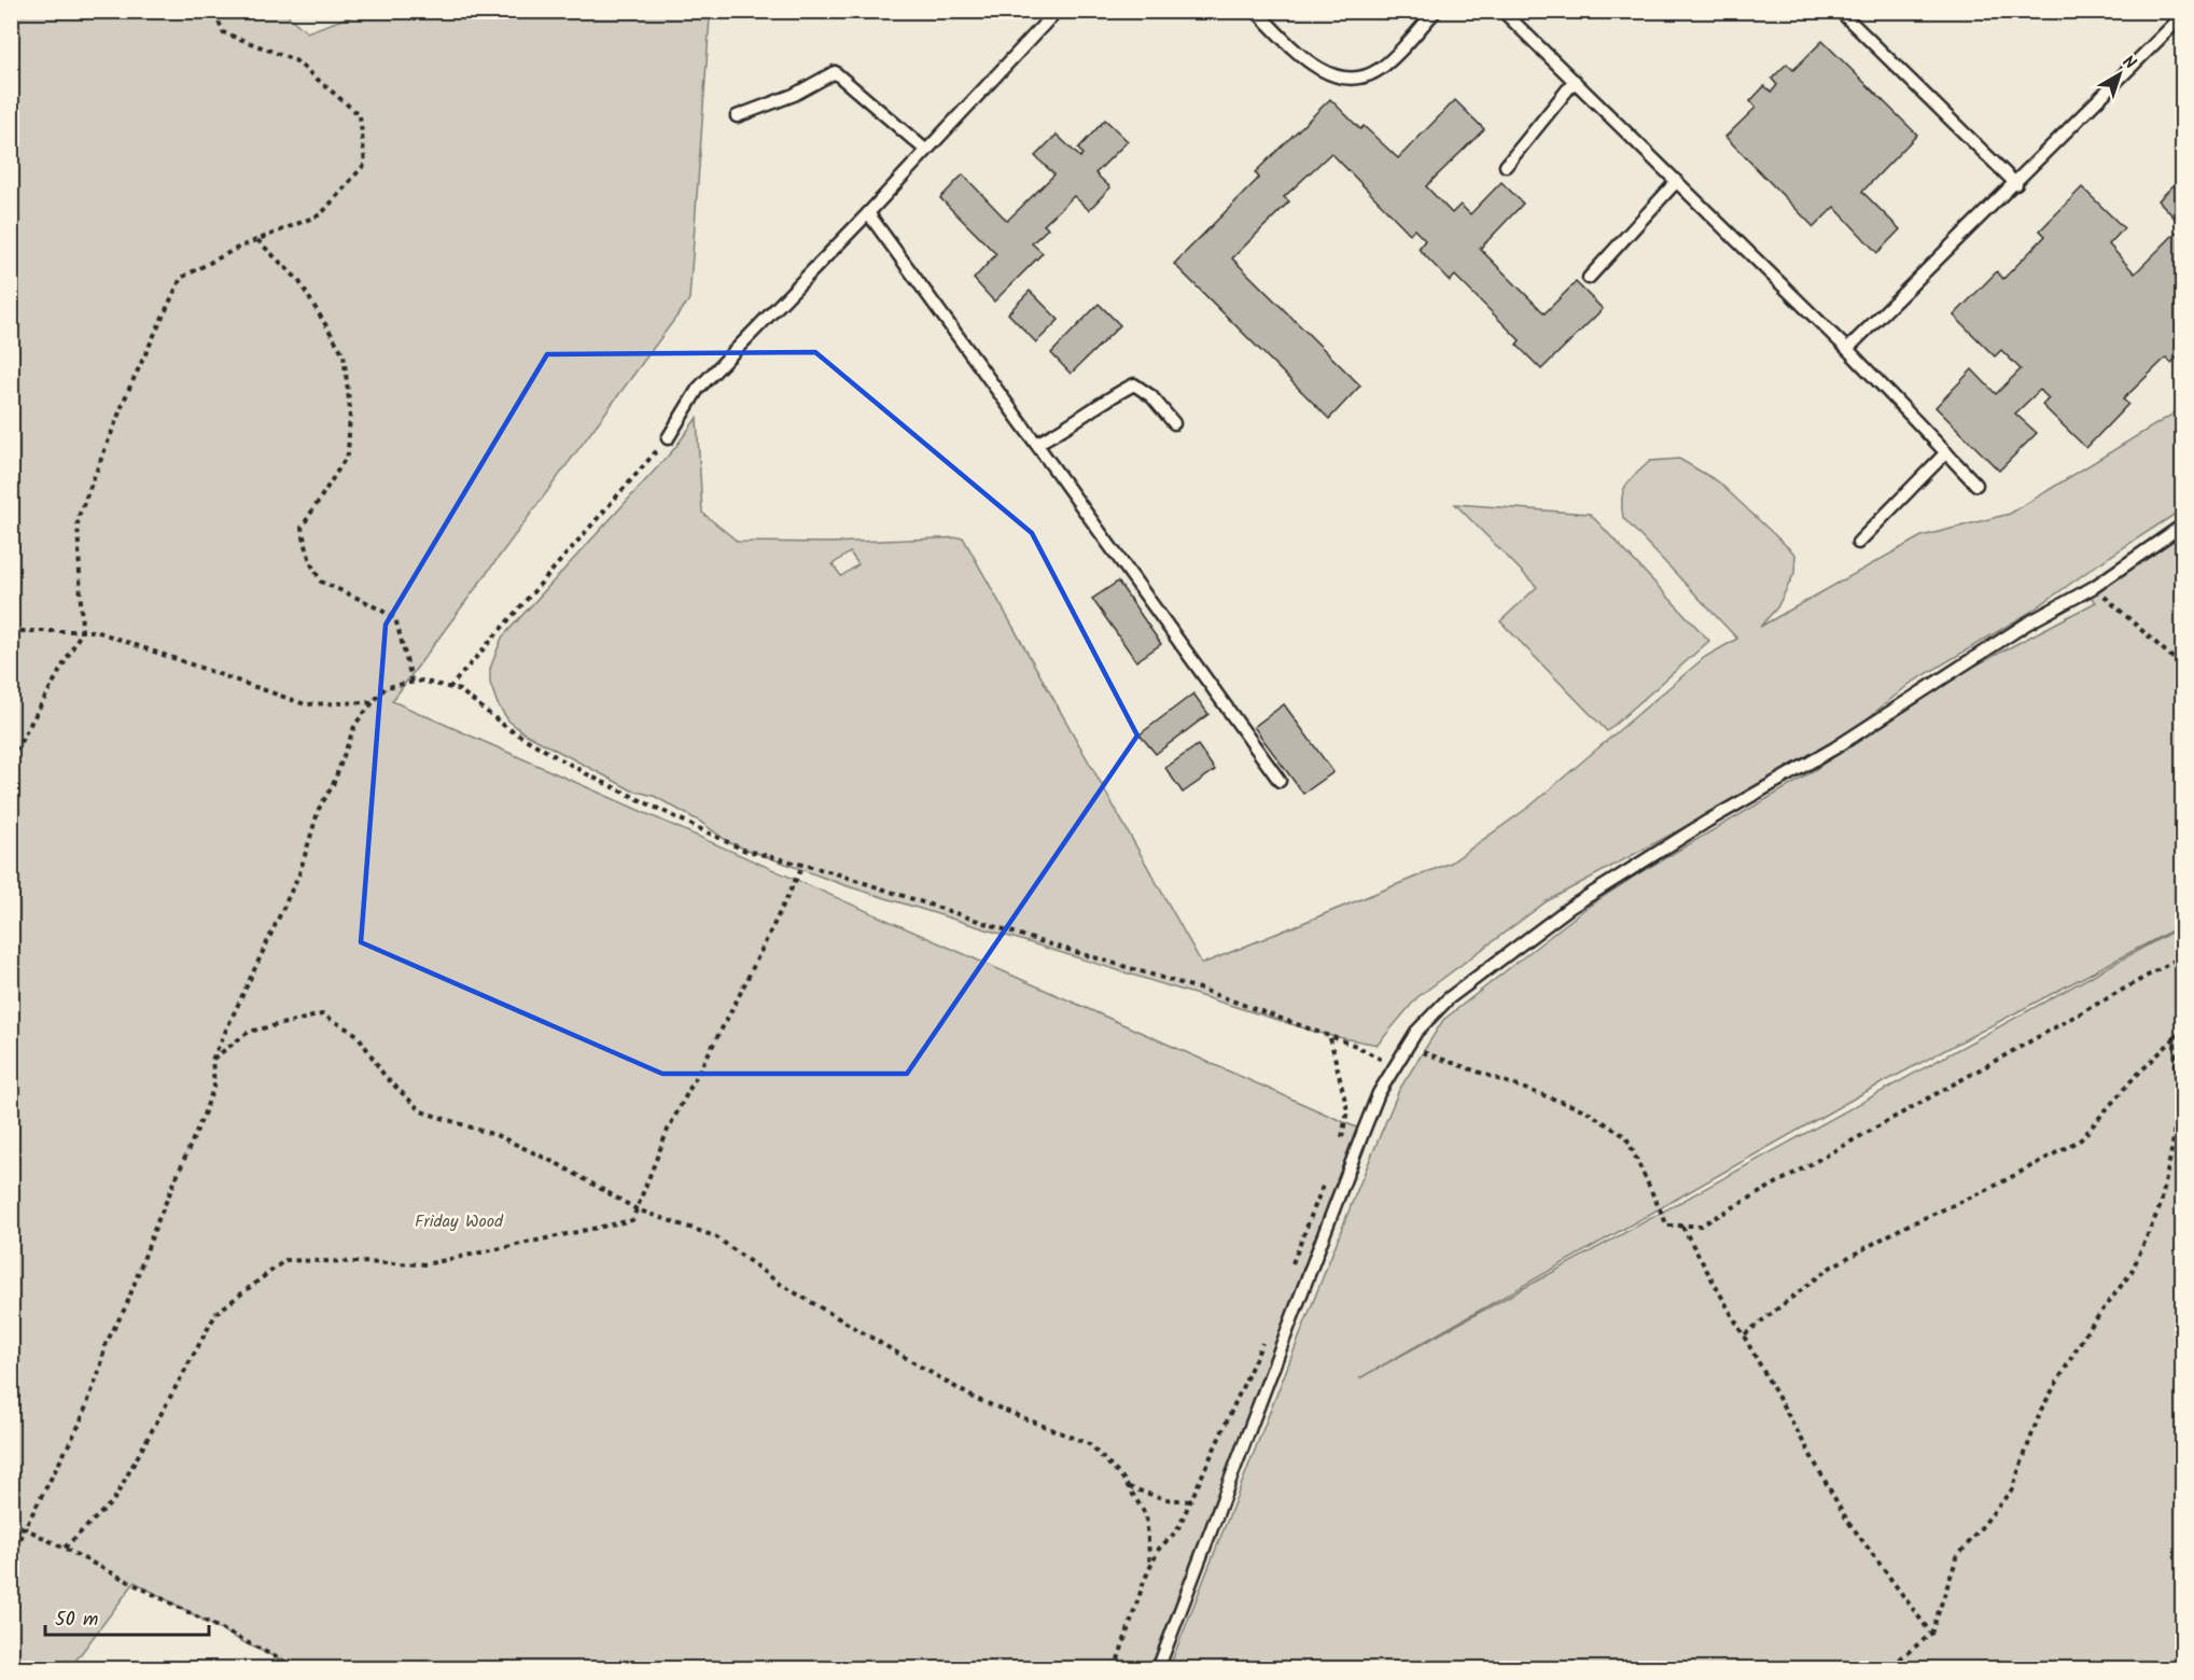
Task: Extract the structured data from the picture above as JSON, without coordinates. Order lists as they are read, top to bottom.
{
  "parks": ["Friday Wood"],
  "scale_bar": "50 m",
  "north": "top right"
}
